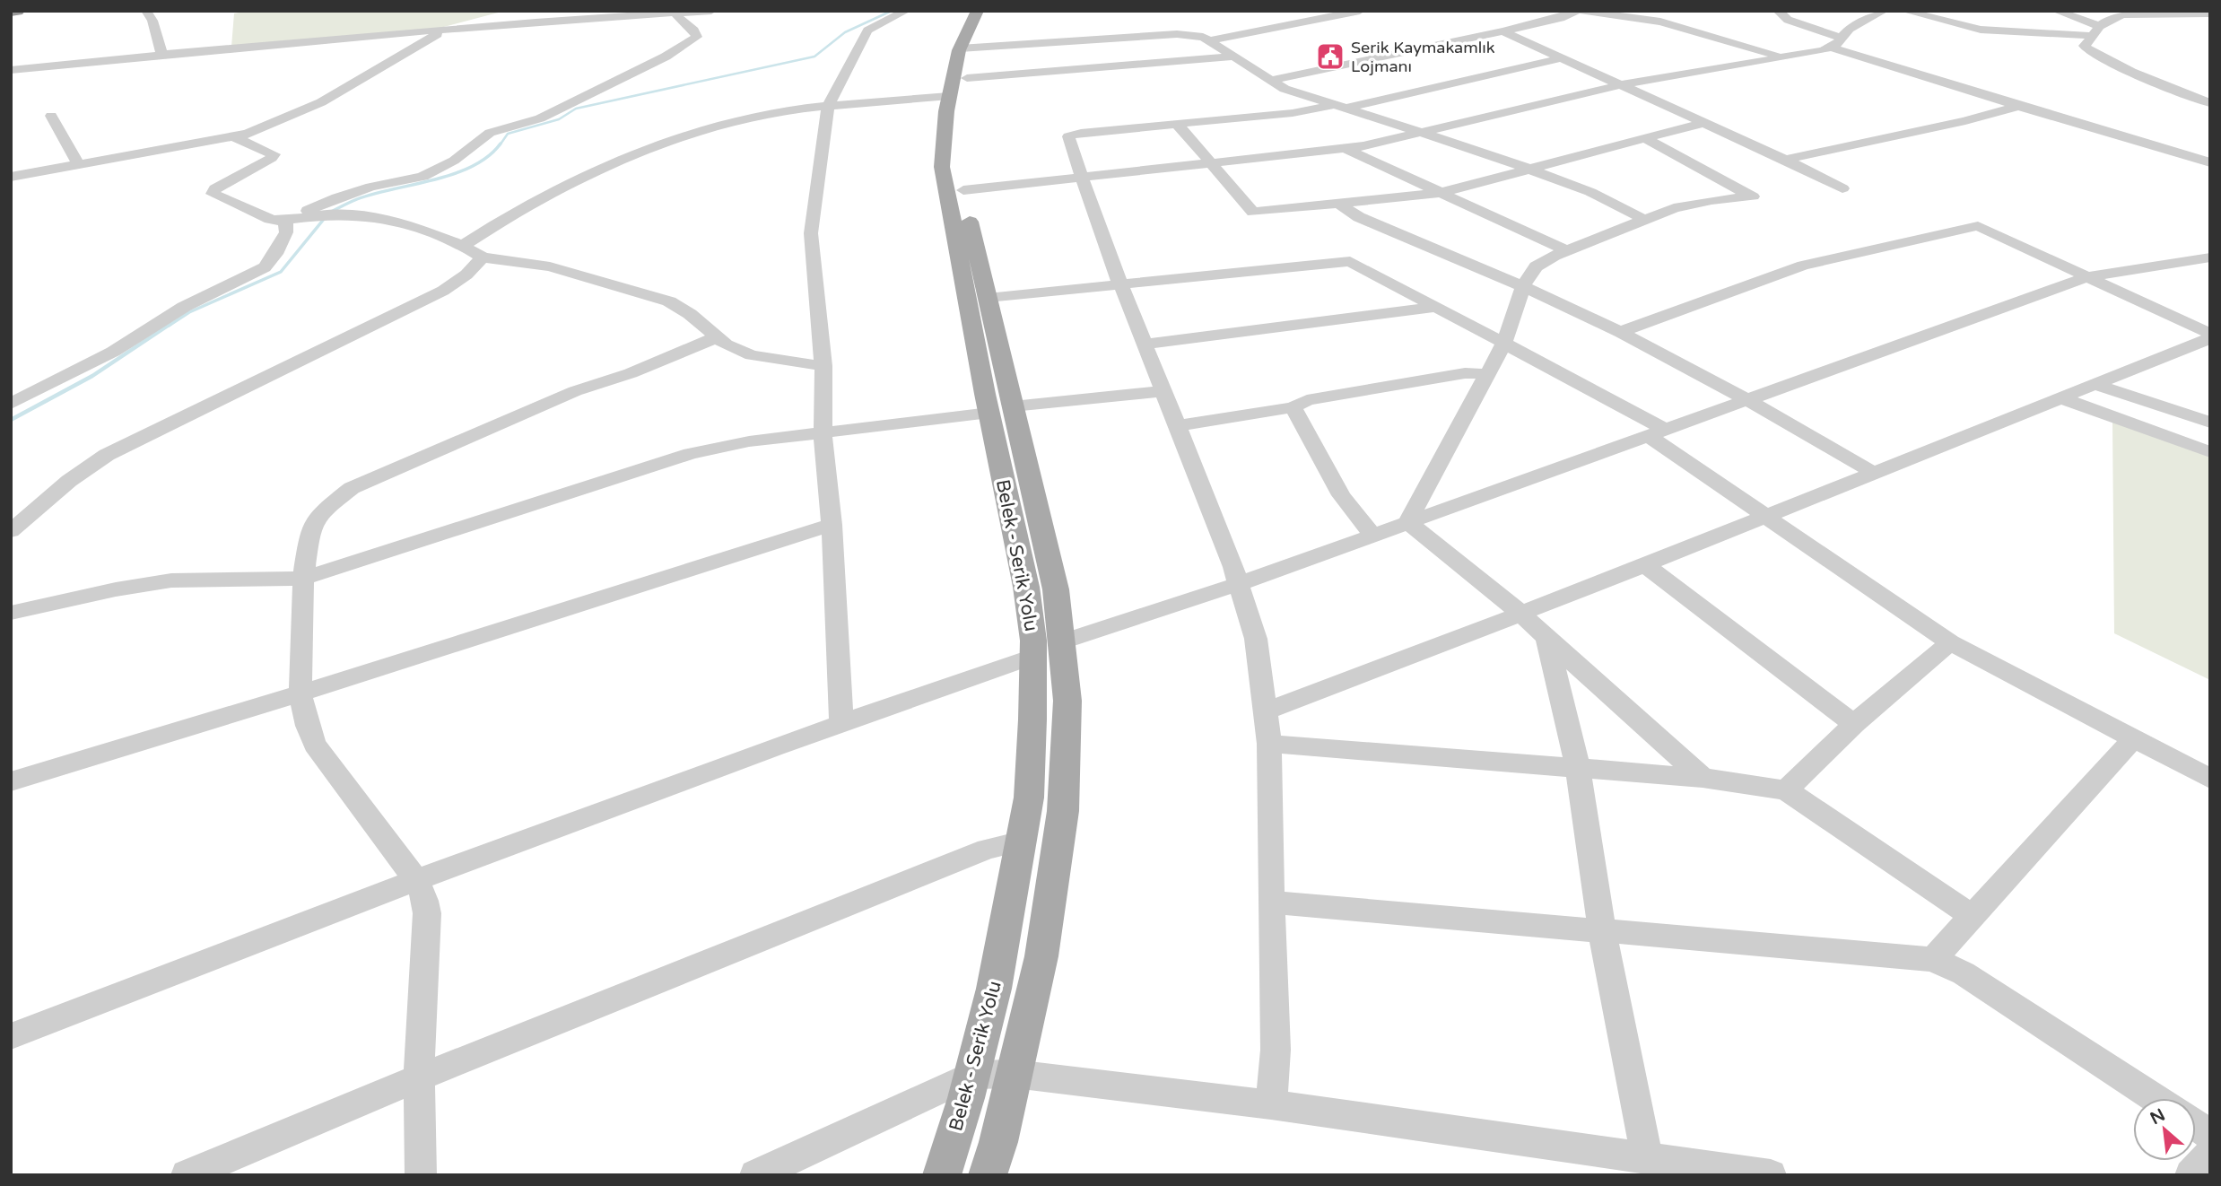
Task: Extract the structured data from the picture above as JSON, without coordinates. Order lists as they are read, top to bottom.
{
  "streets": {
    "main road": ["Belek - Serik Yolu"]
  },
  "places": {
    "public building": ["Serik Kaymakamlık Lojmanı"]
  },
  "north": "top left"
}
